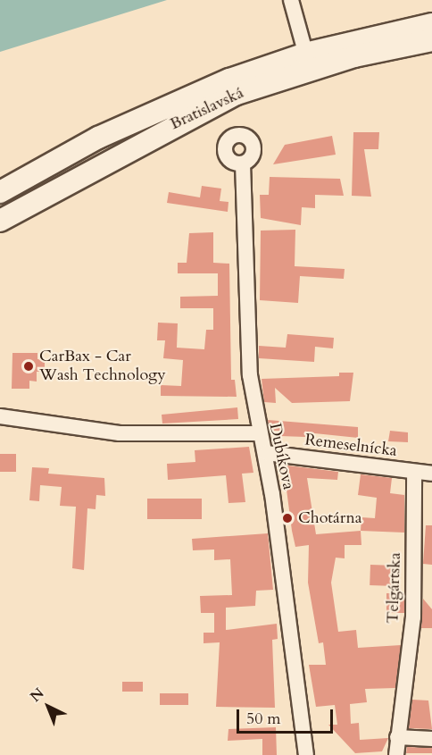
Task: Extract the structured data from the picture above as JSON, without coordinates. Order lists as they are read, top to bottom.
{
  "streets": {
    "main road": ["Bratislavská"],
    "street": ["Remeselnícka", "Dubíkova", "Telgártska"]
  },
  "crossings": [
    ["Remeselnícka", "Dubíkova"],
    ["Remeselnícka", "Telgártska"]
  ],
  "places": ["CarBax - Car Wash Technology", "Chotárna"],
  "scale_bar": "50 m",
  "north": "top left"
}
